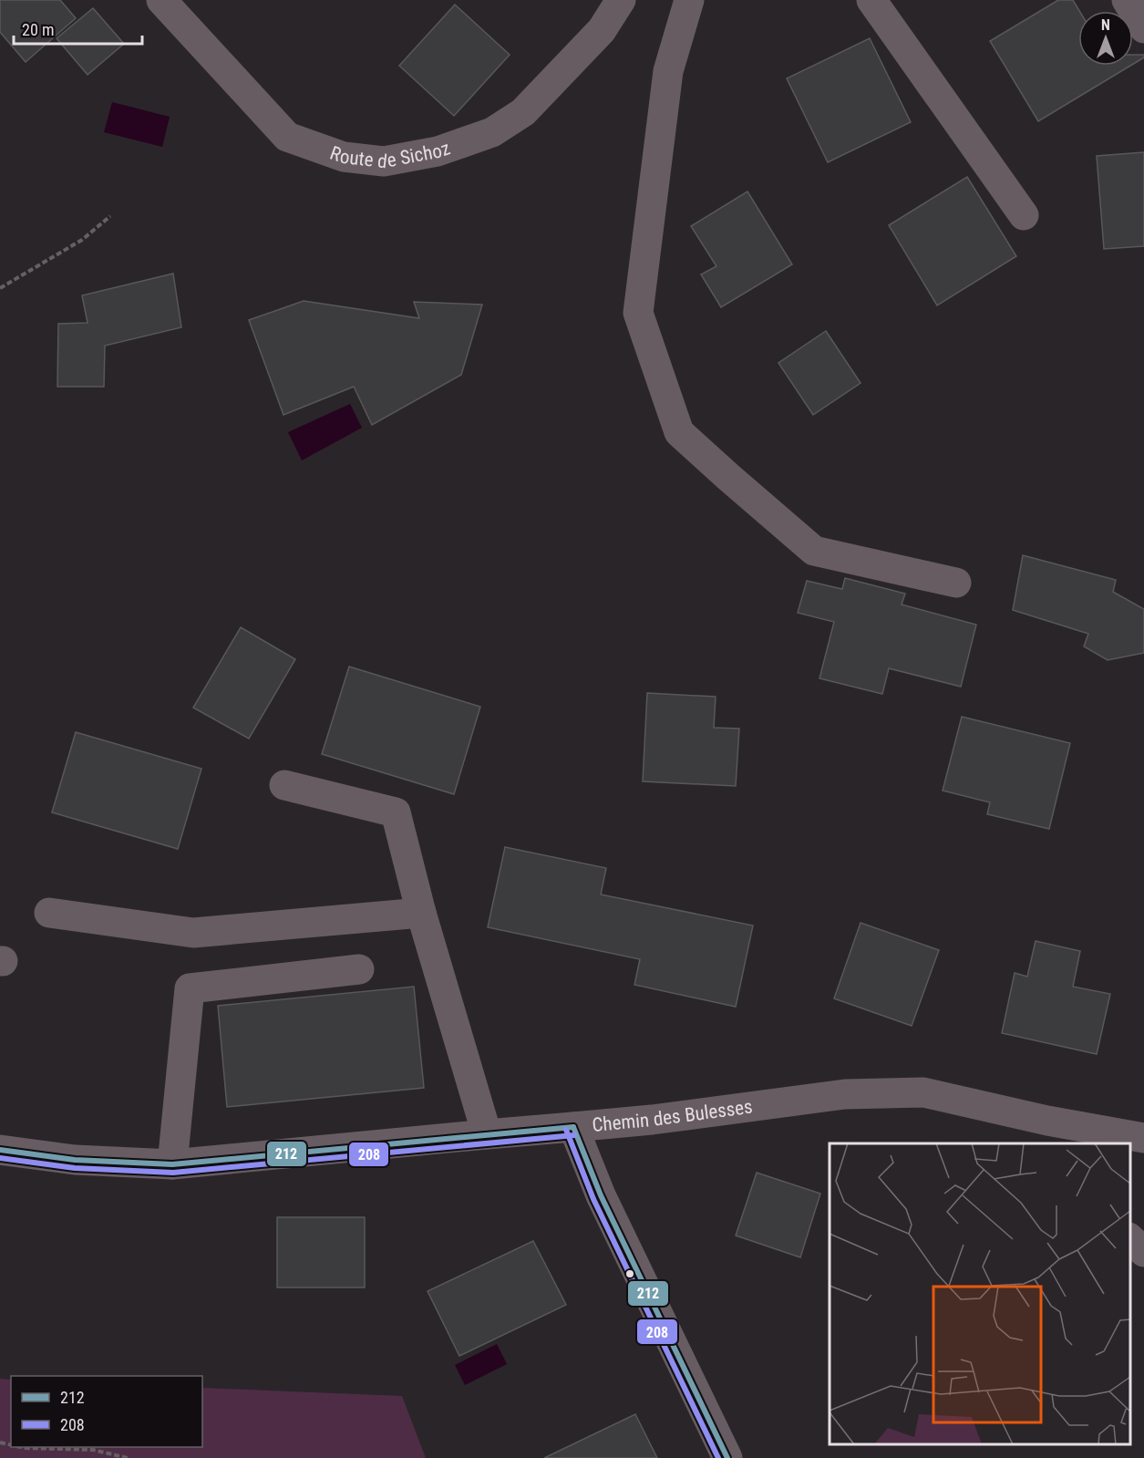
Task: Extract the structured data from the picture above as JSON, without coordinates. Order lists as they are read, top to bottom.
{
  "streets": {
    "street": ["Route de Sichoz", "Chemin des Bulesses"]
  },
  "lines": ["transit line 212", "transit line 208"],
  "legend": ["212", "208"],
  "scale_bar": "20 m",
  "north": "top"
}
